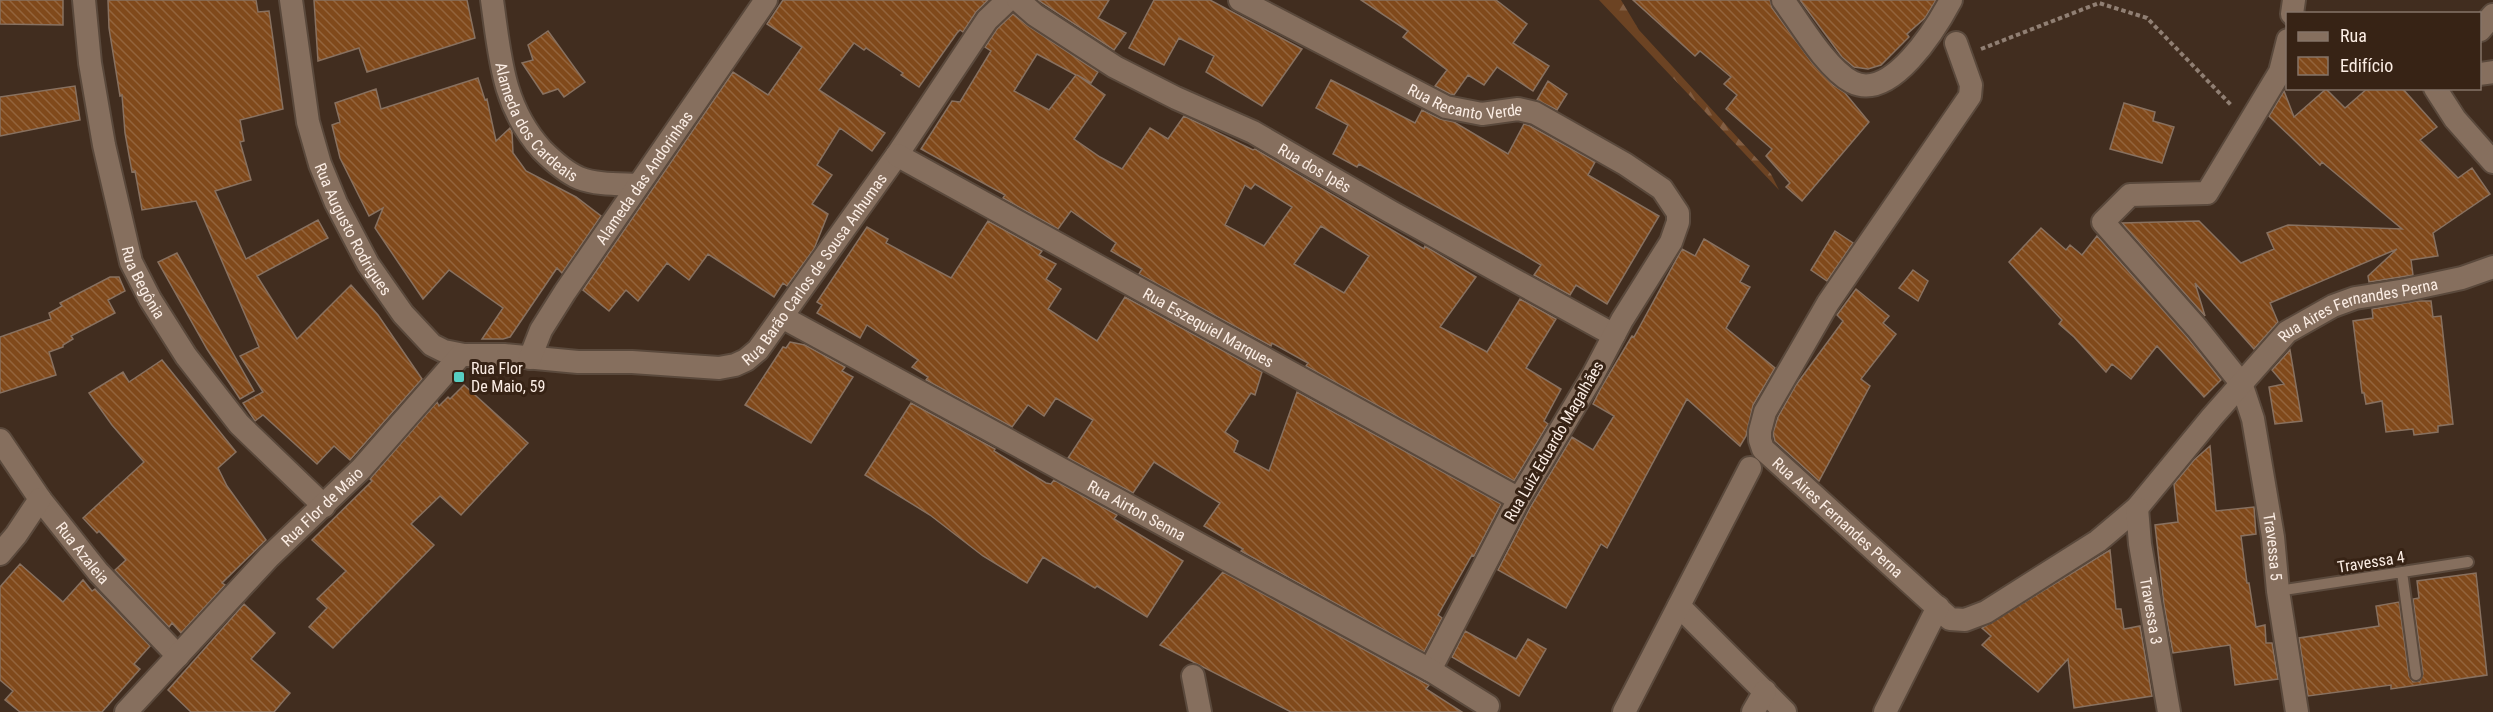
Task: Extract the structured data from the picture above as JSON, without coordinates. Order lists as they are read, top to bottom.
{
  "streets": {
    "street": [
      "Rua Recanto Verde",
      "Alameda dos Cardeais",
      "Rua dos Ipês",
      "Alameda das Andorinhas",
      "Rua Augusto Rodrigues",
      "Rua Barão Carlos de Sousa Anhumas",
      "Rua Begônia",
      "Rua Aires Fernandes Perna",
      "Rua Eszequiel Marques",
      "Rua Luiz Eduardo Magalhães",
      "Rua Flor de Maio",
      "Rua Airton Senna",
      "Travessa 5",
      "Rua Azaleia",
      "Travessa 3"
    ],
    "lane": ["Travessa 4"]
  },
  "crossings": [
    ["Rua Recanto Verde", "Rua Luiz Eduardo Magalhães"],
    ["Alameda dos Cardeais", "Alameda das Andorinhas"],
    ["Rua dos Ipês", "Rua Luiz Eduardo Magalhães"],
    ["Alameda das Andorinhas", "Rua Augusto Rodrigues"],
    ["Alameda das Andorinhas", "Rua Barão Carlos de Sousa Anhumas"],
    ["Rua Augusto Rodrigues", "Rua Barão Carlos de Sousa Anhumas"],
    ["Rua Augusto Rodrigues", "Rua Flor de Maio"],
    ["Rua Barão Carlos de Sousa Anhumas", "Rua Eszequiel Marques"],
    ["Rua Barão Carlos de Sousa Anhumas", "Rua Airton Senna"],
    ["Rua Begônia", "Rua Flor de Maio"],
    ["Rua Aires Fernandes Perna", "Travessa 5"],
    ["Rua Aires Fernandes Perna", "Travessa 3"],
    ["Rua Eszequiel Marques", "Rua Luiz Eduardo Magalhães"],
    ["Rua Luiz Eduardo Magalhães", "Rua Airton Senna"],
    ["Rua Flor de Maio", "Rua Azaleia"],
    ["Travessa 5", "Travessa 4"]
  ],
  "places": {
    "transit": ["Rua Flor De Maio, 59"]
  },
  "legend": ["Rua", "Edifício"]
}
